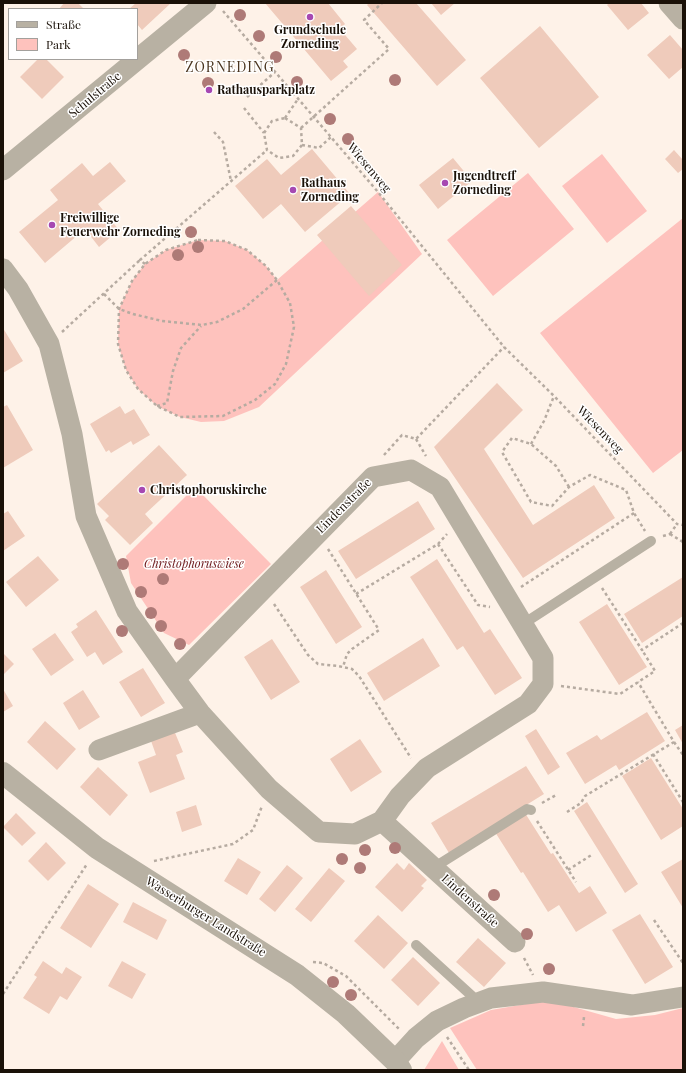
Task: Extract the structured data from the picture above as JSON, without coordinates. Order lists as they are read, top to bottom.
{
  "streets": {
    "street": ["Schulstraße", "Lindenstraße", "Wasserburger Landstraße"],
    "path": ["Wiesenweg"]
  },
  "crossings": [
    ["Schulstraße", "Wiesenweg"]
  ],
  "districts": ["ZORNEDING"],
  "parks": ["Christophoruswiese"],
  "places": [
    "Grundschule Zorneding",
    "Rathausparkplatz",
    "Jugendtreff Zorneding",
    "Rathaus Zorneding",
    "Freiwillige Feuerwehr Zorneding",
    "Christophoruskirche"
  ],
  "legend": ["Straße", "Park"]
}
